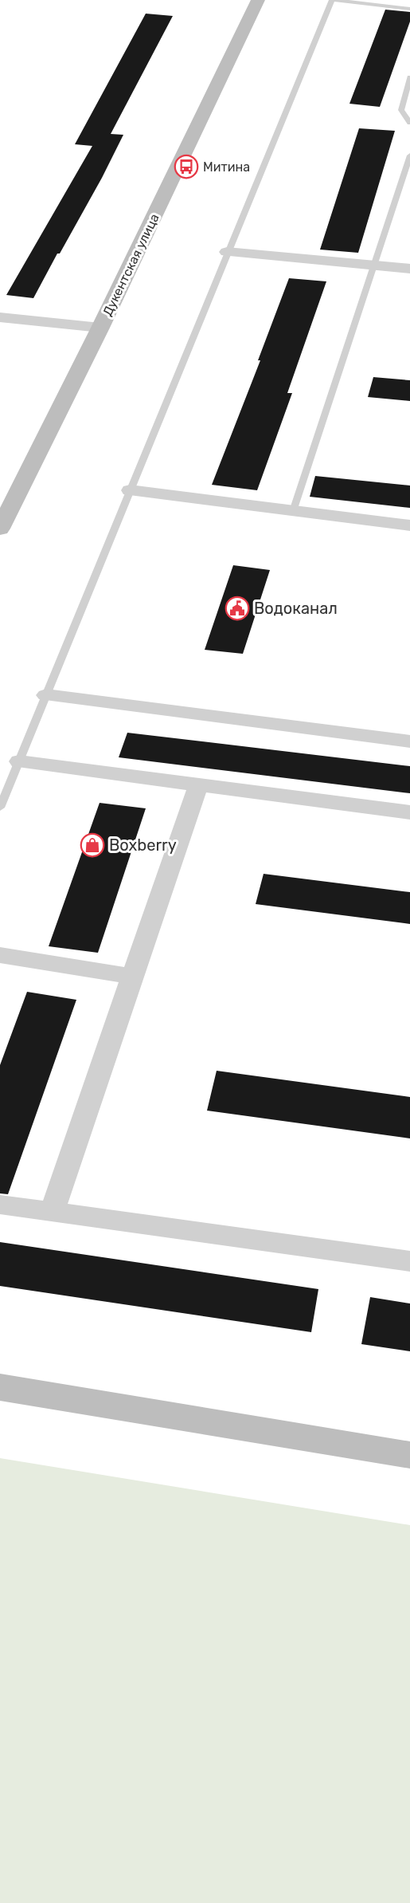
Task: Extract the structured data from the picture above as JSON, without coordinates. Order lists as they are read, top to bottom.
{
  "streets": {
    "main road": ["Дукентская улица"]
  },
  "places": {
    "bus stop": ["Митина"],
    "public building": ["Водоканал"],
    "shop": ["Boxberry"]
  }
}
